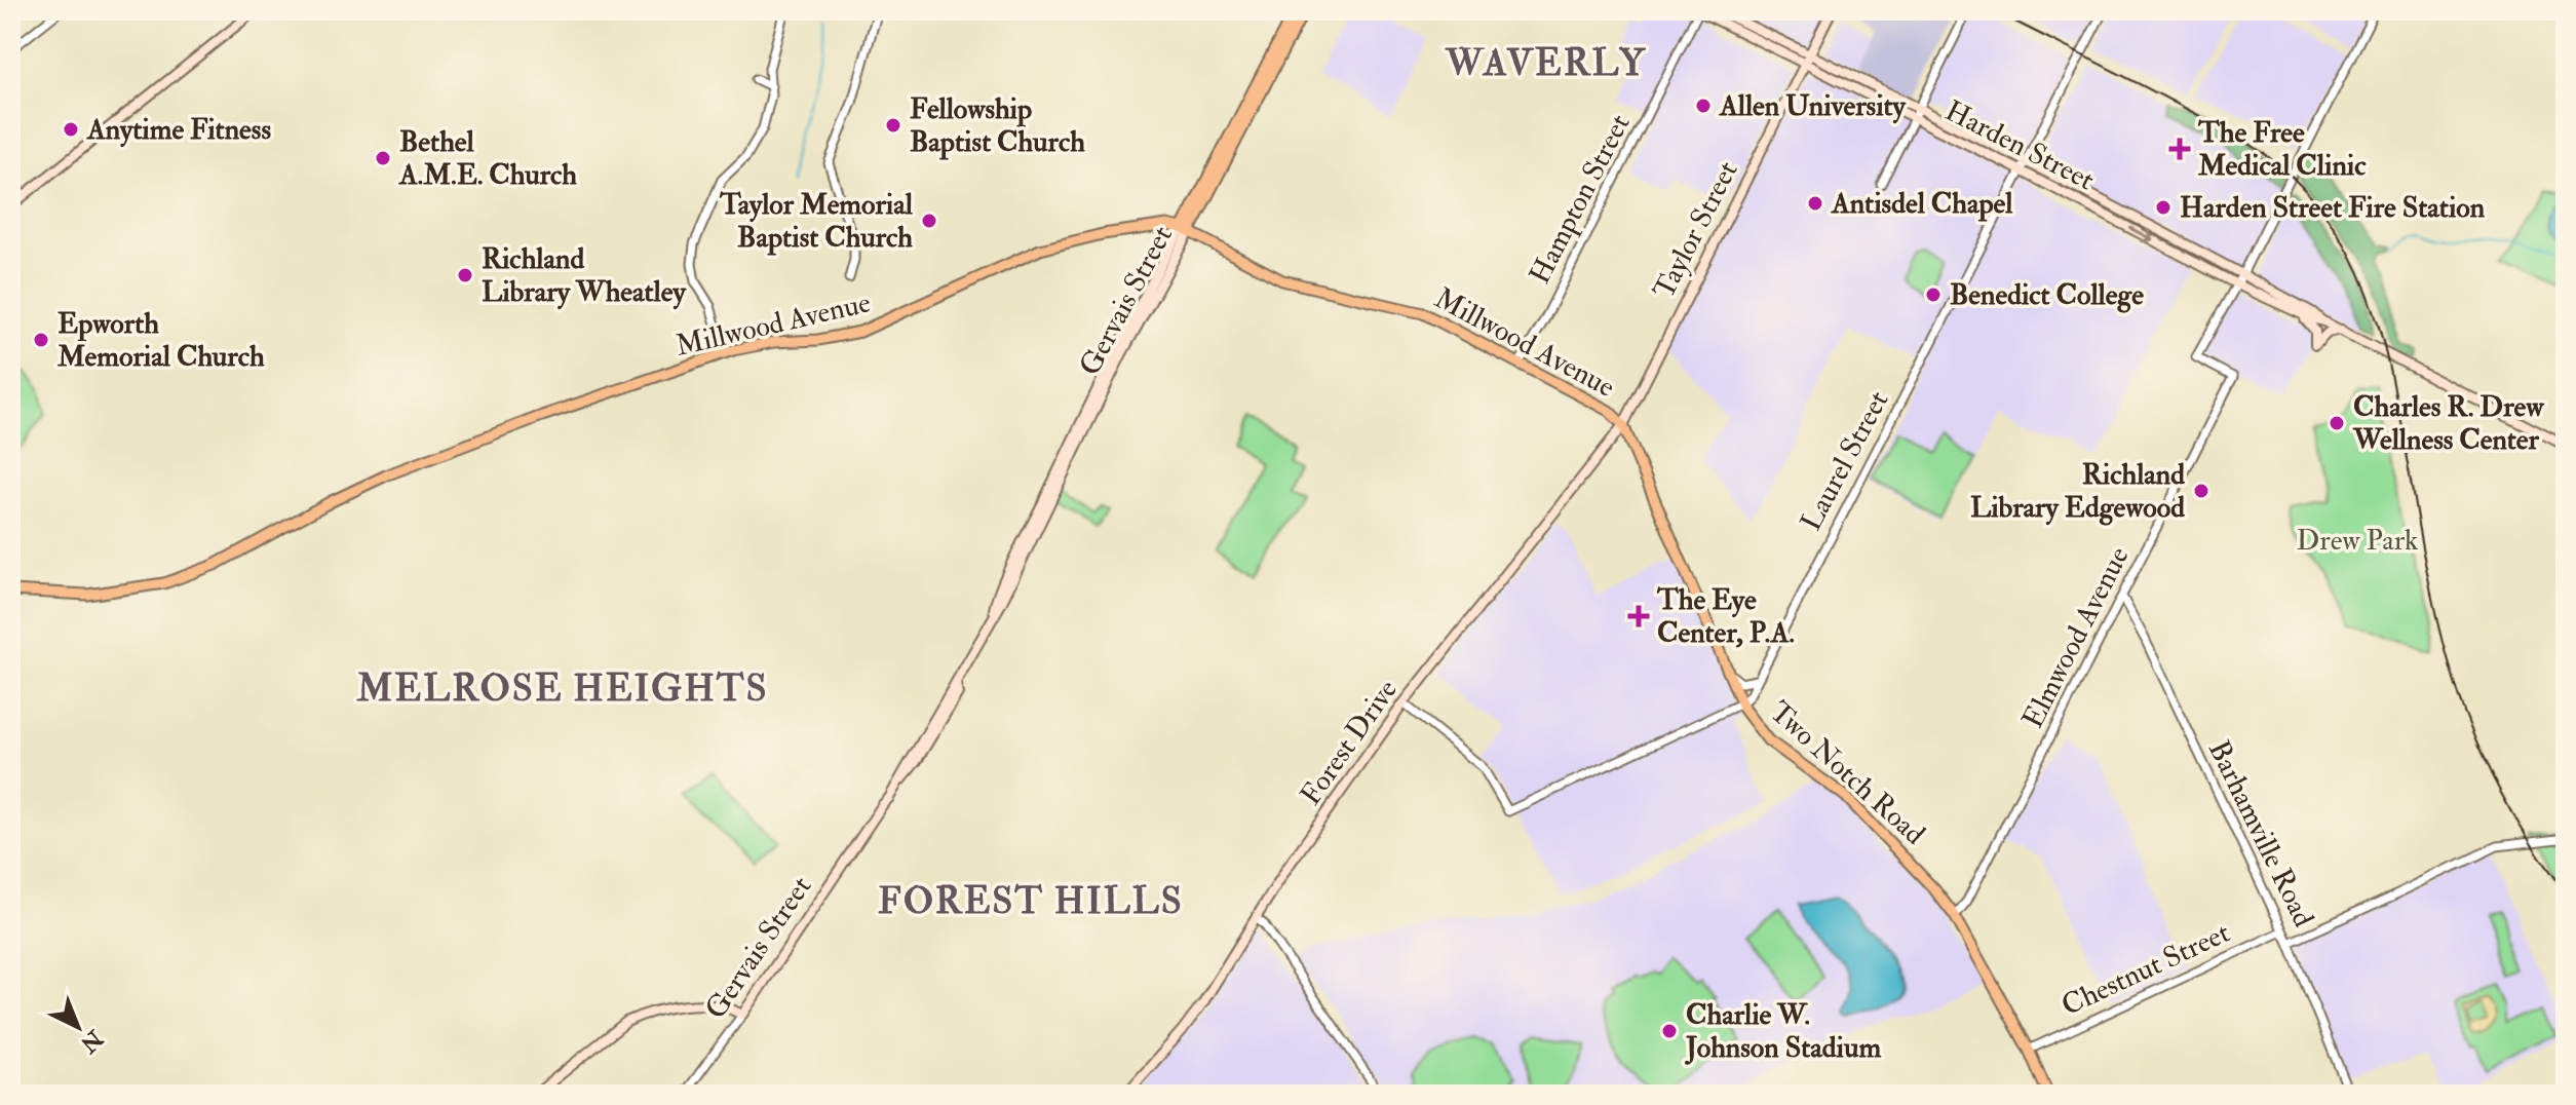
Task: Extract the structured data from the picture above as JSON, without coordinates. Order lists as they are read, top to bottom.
{
  "streets": {
    "main road": [
      "Harden Street",
      "Taylor Street",
      "Gervais Street",
      "Millwood Avenue",
      "Forest Drive",
      "Two Notch Road"
    ],
    "street": [
      "Hampton Street",
      "Laurel Street",
      "Elmwood Avenue",
      "Barhamville Road",
      "Chestnut Street"
    ]
  },
  "crossings": [
    ["Harden Street", "Hampton Street"],
    ["Harden Street", "Taylor Street"],
    ["Harden Street", "Laurel Street"],
    ["Harden Street", "Elmwood Avenue"],
    ["Hampton Street", "Millwood Avenue"],
    ["Taylor Street", "Millwood Avenue"],
    ["Taylor Street", "Forest Drive"],
    ["Taylor Street", "Two Notch Road"],
    ["Gervais Street", "Millwood Avenue"],
    ["Millwood Avenue", "Forest Drive"],
    ["Millwood Avenue", "Two Notch Road"],
    ["Laurel Street", "Two Notch Road"],
    ["Elmwood Avenue", "Two Notch Road"],
    ["Elmwood Avenue", "Barhamville Road"],
    ["Forest Drive", "Two Notch Road"],
    ["Two Notch Road", "Chestnut Street"],
    ["Barhamville Road", "Chestnut Street"]
  ],
  "districts": ["WAVERLY", "MELROSE HEIGHTS", "FOREST HILLS"],
  "parks": ["Drew Park"],
  "places": {
    "other": [
      "Allen University",
      "Fellowship Baptist Church",
      "Anytime Fitness",
      "Bethel A.M.E. Church",
      "Antisdel Chapel",
      "Harden Street Fire Station",
      "Taylor Memorial Baptist Church",
      "Richland Library Wheatley",
      "Benedict College",
      "Epworth Memorial Church",
      "Charles R. Drew Wellness Center",
      "Richland Library Edgewood",
      "Charlie W. Johnson Stadium"
    ],
    "health": ["The Free Medical Clinic", "The Eye Center, P.A."]
  },
  "north": "bottom right"
}
